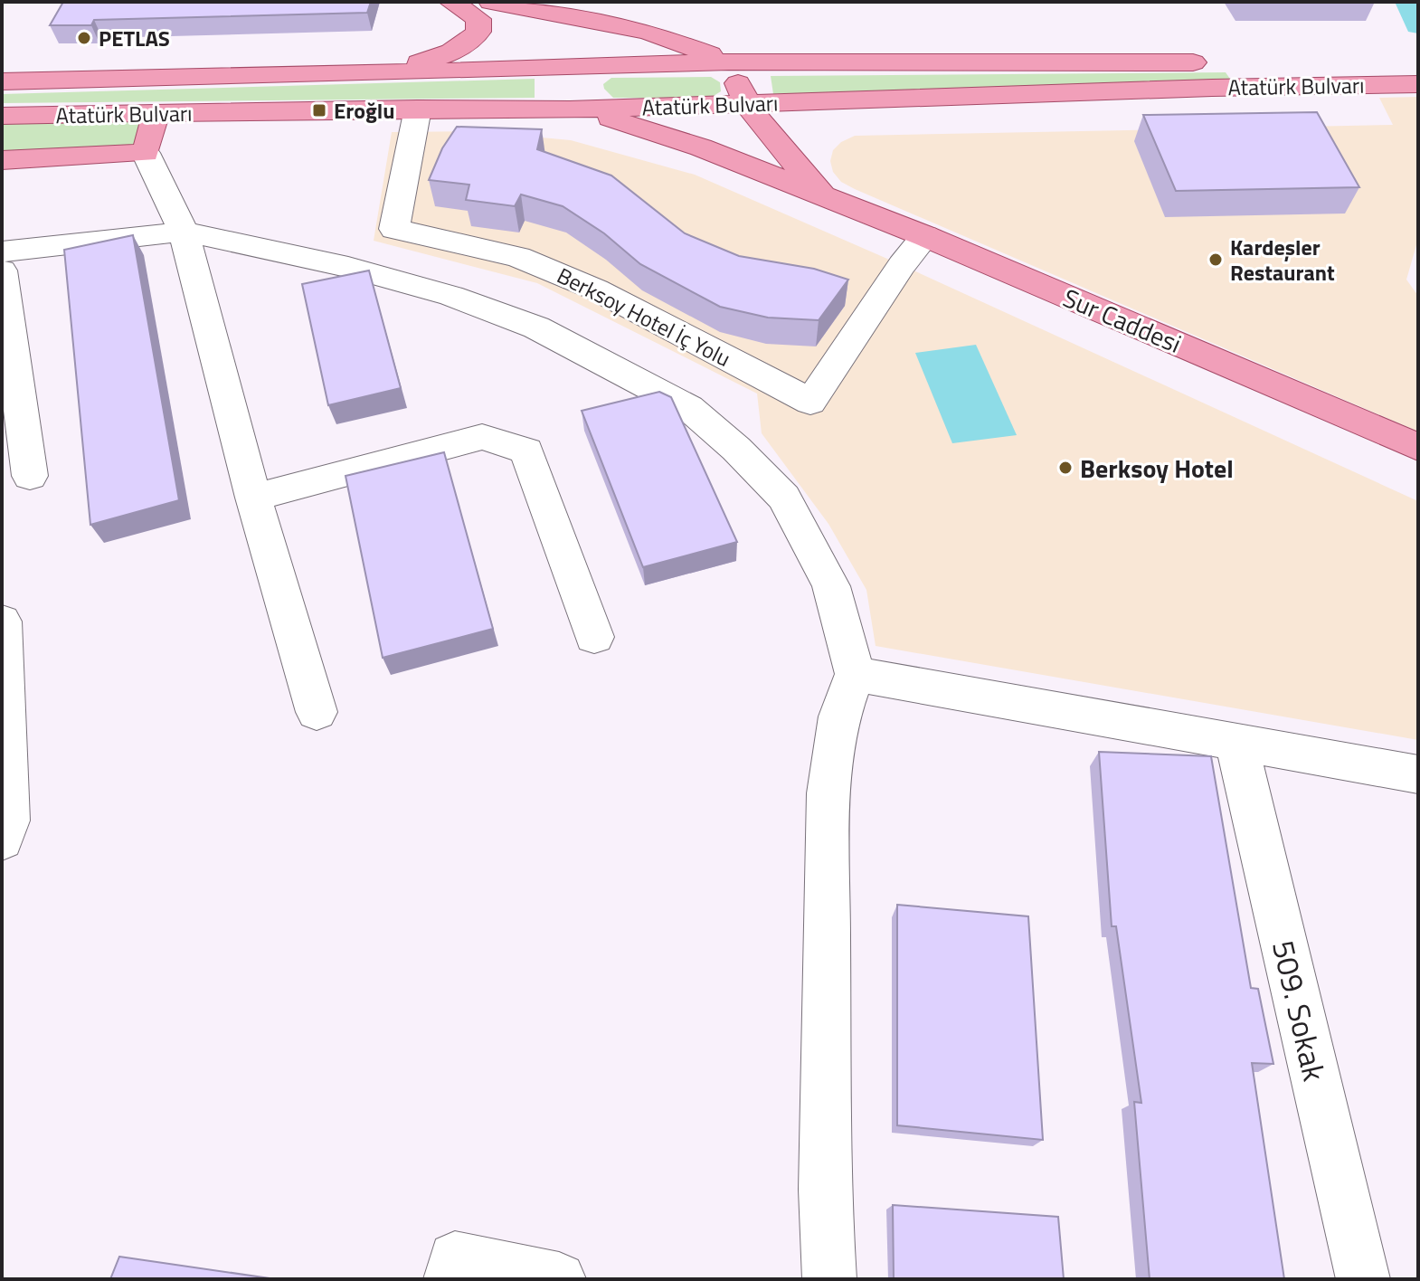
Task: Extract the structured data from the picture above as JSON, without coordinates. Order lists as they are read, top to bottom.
{
  "streets": {
    "main road": ["Atatürk Bulvarı", "Sur Caddesi"],
    "street": ["Berksoy Hotel İç Yolu", "509. Sokak"]
  },
  "crossings": [
    ["Atatürk Bulvarı", "Berksoy Hotel İç Yolu"],
    ["Atatürk Bulvarı", "Sur Caddesi"],
    ["Berksoy Hotel İç Yolu", "Sur Caddesi"]
  ],
  "places": {
    "other": ["PETLAS", "Kardeşler Restaurant", "Berksoy Hotel"],
    "transit": ["Eroğlu"]
  }
}
